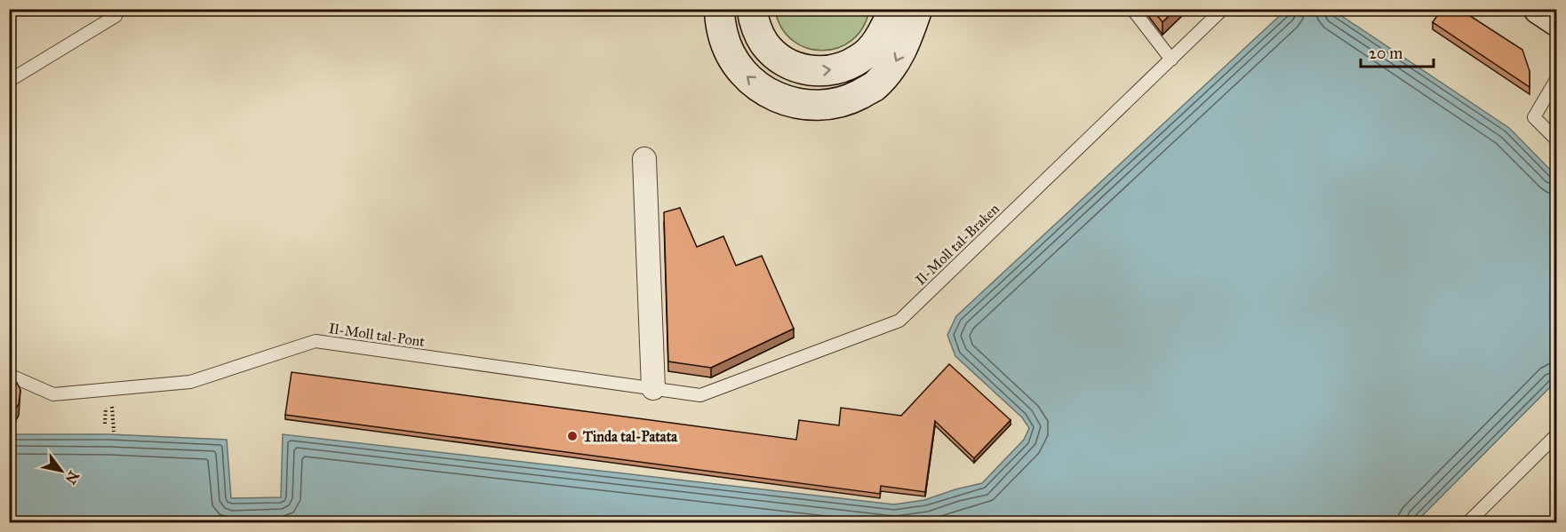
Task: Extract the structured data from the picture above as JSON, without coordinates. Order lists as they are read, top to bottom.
{
  "streets": {
    "lane": ["Il-Moll tal-Braken", "Il-Moll tal-Pont"]
  },
  "crossings": [
    ["Il-Moll tal-Braken", "Il-Moll tal-Pont"]
  ],
  "places": ["Tinda tal-Patata"],
  "scale_bar": "20 m",
  "north": "bottom right"
}
